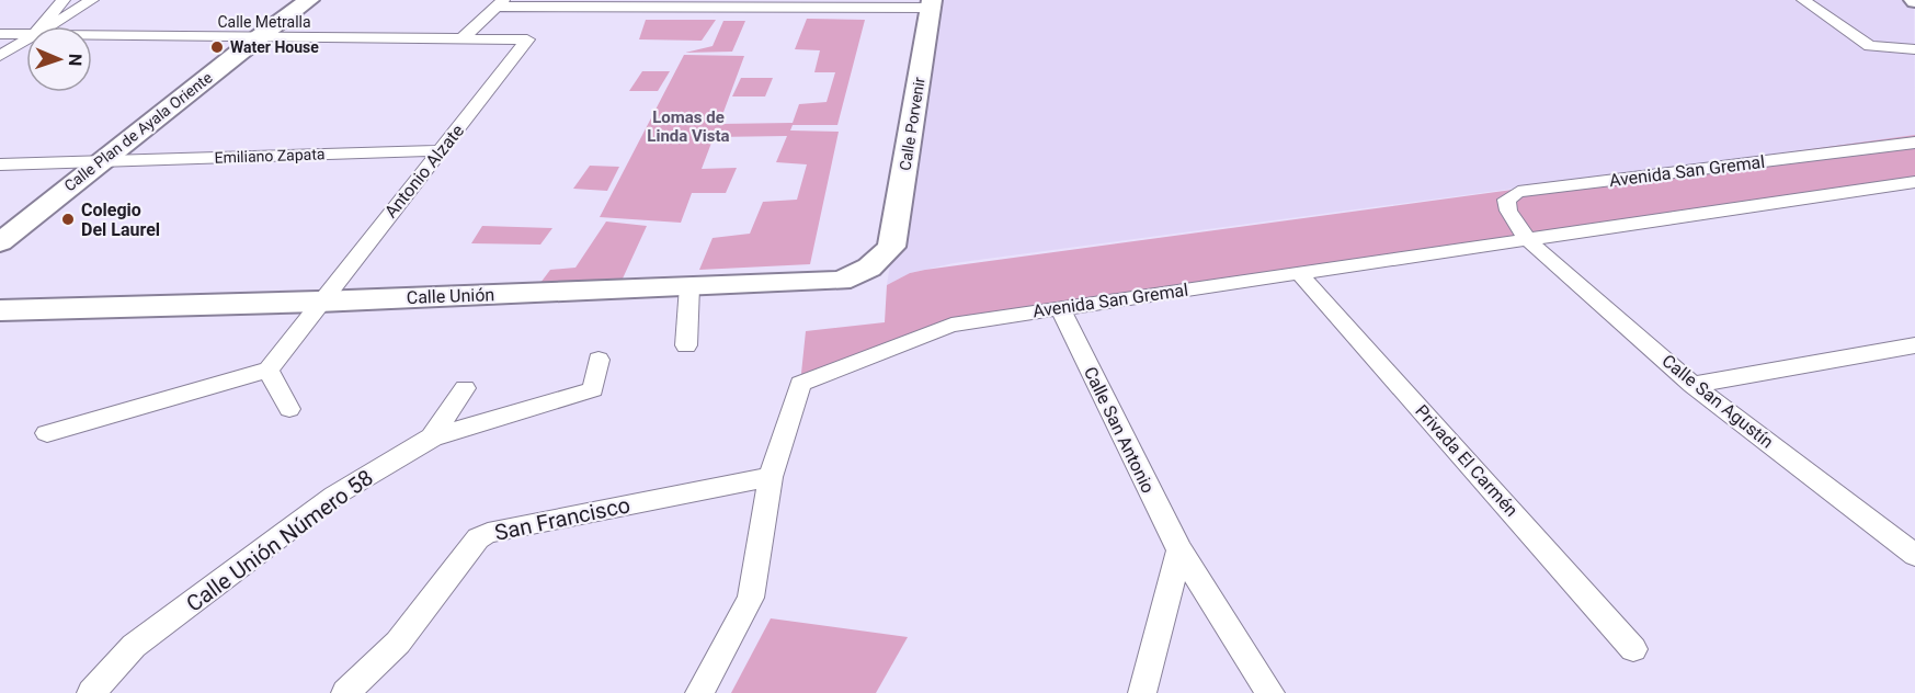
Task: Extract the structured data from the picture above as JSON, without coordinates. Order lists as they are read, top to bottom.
{
  "streets": {
    "street": [
      "Calle Metralla",
      "Calle Porvenir",
      "Calle Plan de Ayala Oriente",
      "Emiliano Zapata",
      "Antonio Alzate",
      "Avenida San Gremal",
      "Calle Unión",
      "Calle San Agustín",
      "Calle San Antonio",
      "Privada El Carmén",
      "San Francisco",
      "Calle Unión Número 58"
    ]
  },
  "crossings": [
    ["Calle Metralla", "Calle Plan de Ayala Oriente"],
    ["Calle Metralla", "Antonio Alzate"],
    ["Calle Porvenir", "Calle Unión"],
    ["Calle Plan de Ayala Oriente", "Emiliano Zapata"],
    ["Emiliano Zapata", "Antonio Alzate"],
    ["Antonio Alzate", "Calle Unión"],
    ["Avenida San Gremal", "Calle San Agustín"],
    ["Avenida San Gremal", "Calle San Antonio"],
    ["Avenida San Gremal", "Privada El Carmén"],
    ["Avenida San Gremal", "San Francisco"]
  ],
  "districts": ["Lomas de Linda Vista"],
  "places": ["Water House", "Colegio Del Laurel"],
  "north": "right"
}
